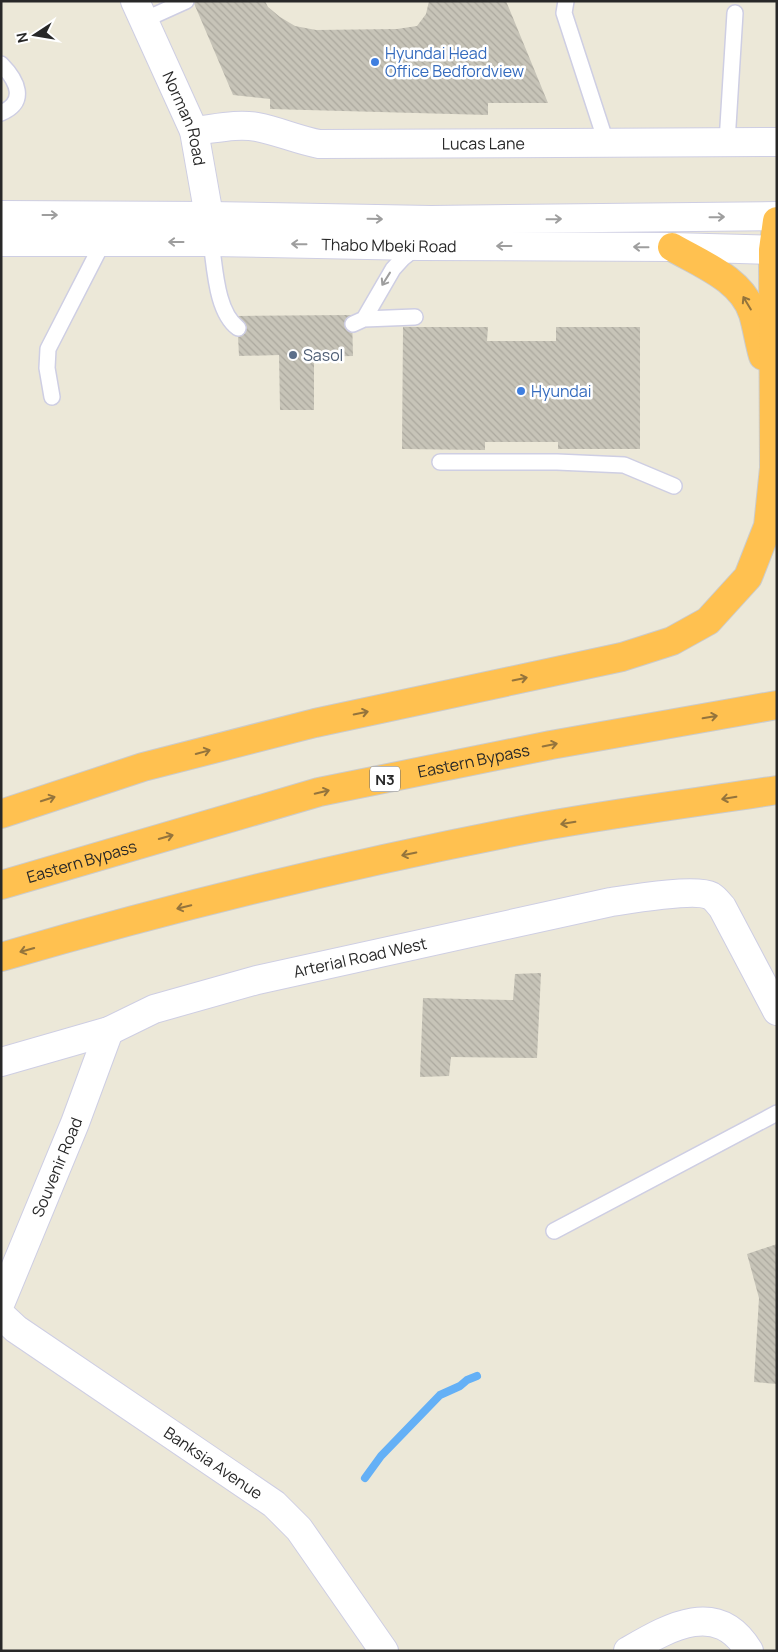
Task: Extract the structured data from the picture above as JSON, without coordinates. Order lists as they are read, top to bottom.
{
  "streets": {
    "highway": ["Eastern Bypass", "N3"],
    "street": [
      "Norman Road",
      "Lucas Lane",
      "Thabo Mbeki Road",
      "Arterial Road West",
      "Souvenir Road",
      "Banksia Avenue"
    ]
  },
  "crossings": [
    ["Norman Road", "Lucas Lane"],
    ["Norman Road", "Thabo Mbeki Road"],
    ["Arterial Road West", "Souvenir Road"]
  ],
  "places": ["Hyundai Head Office Bedfordview", "Sasol", "Hyundai"],
  "north": "left"
}
